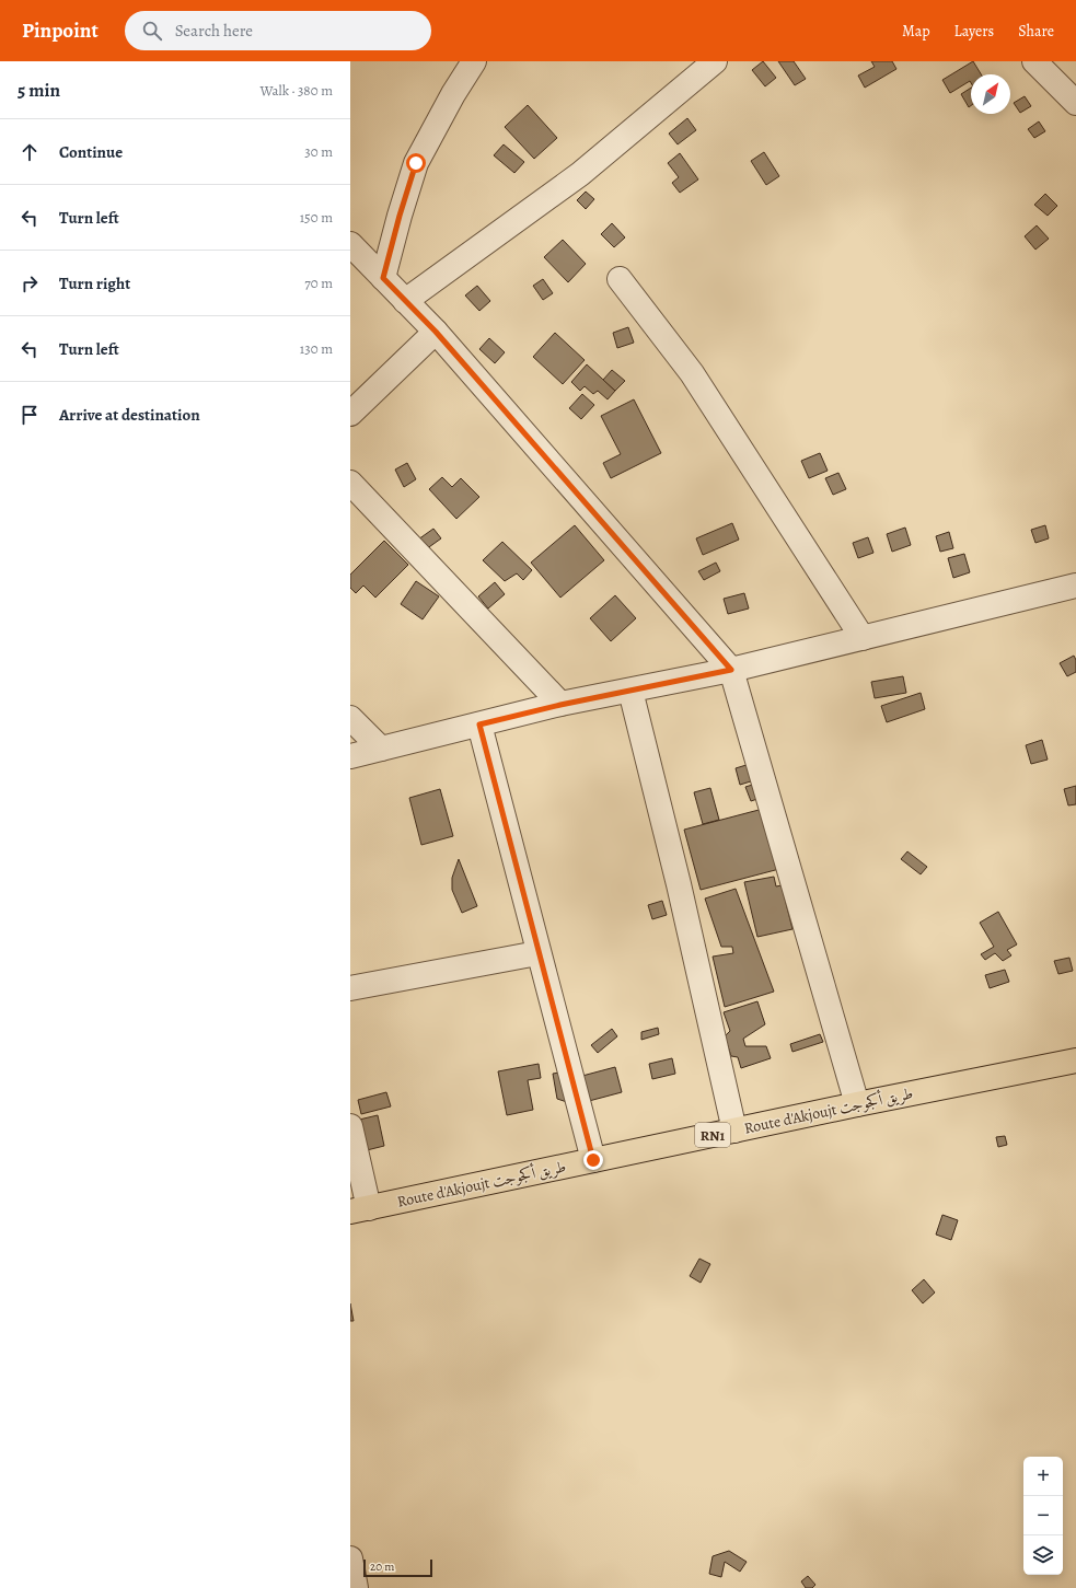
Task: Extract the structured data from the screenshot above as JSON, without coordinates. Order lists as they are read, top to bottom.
{
  "streets": {
    "highway": ["Route d'Akjoujt طريق أكجوجت", "RN1"]
  },
  "scale_bar": "20 m",
  "north": "top right",
  "page": {
    "header": "Pinpoint",
    "search": "Search here",
    "nav": ["Map", "Layers", "Share"],
    "heading": ["5 min", "Walk · 380 m"],
    "list": [
      ["Continue", "30 m"],
      ["Turn left", "150 m"],
      ["Turn right", "70 m"],
      ["Turn left", "130 m"],
      "Arrive at destination"
    ],
    "map_buttons": ["+", "−"],
    "scale": "20 m"
  }
}
